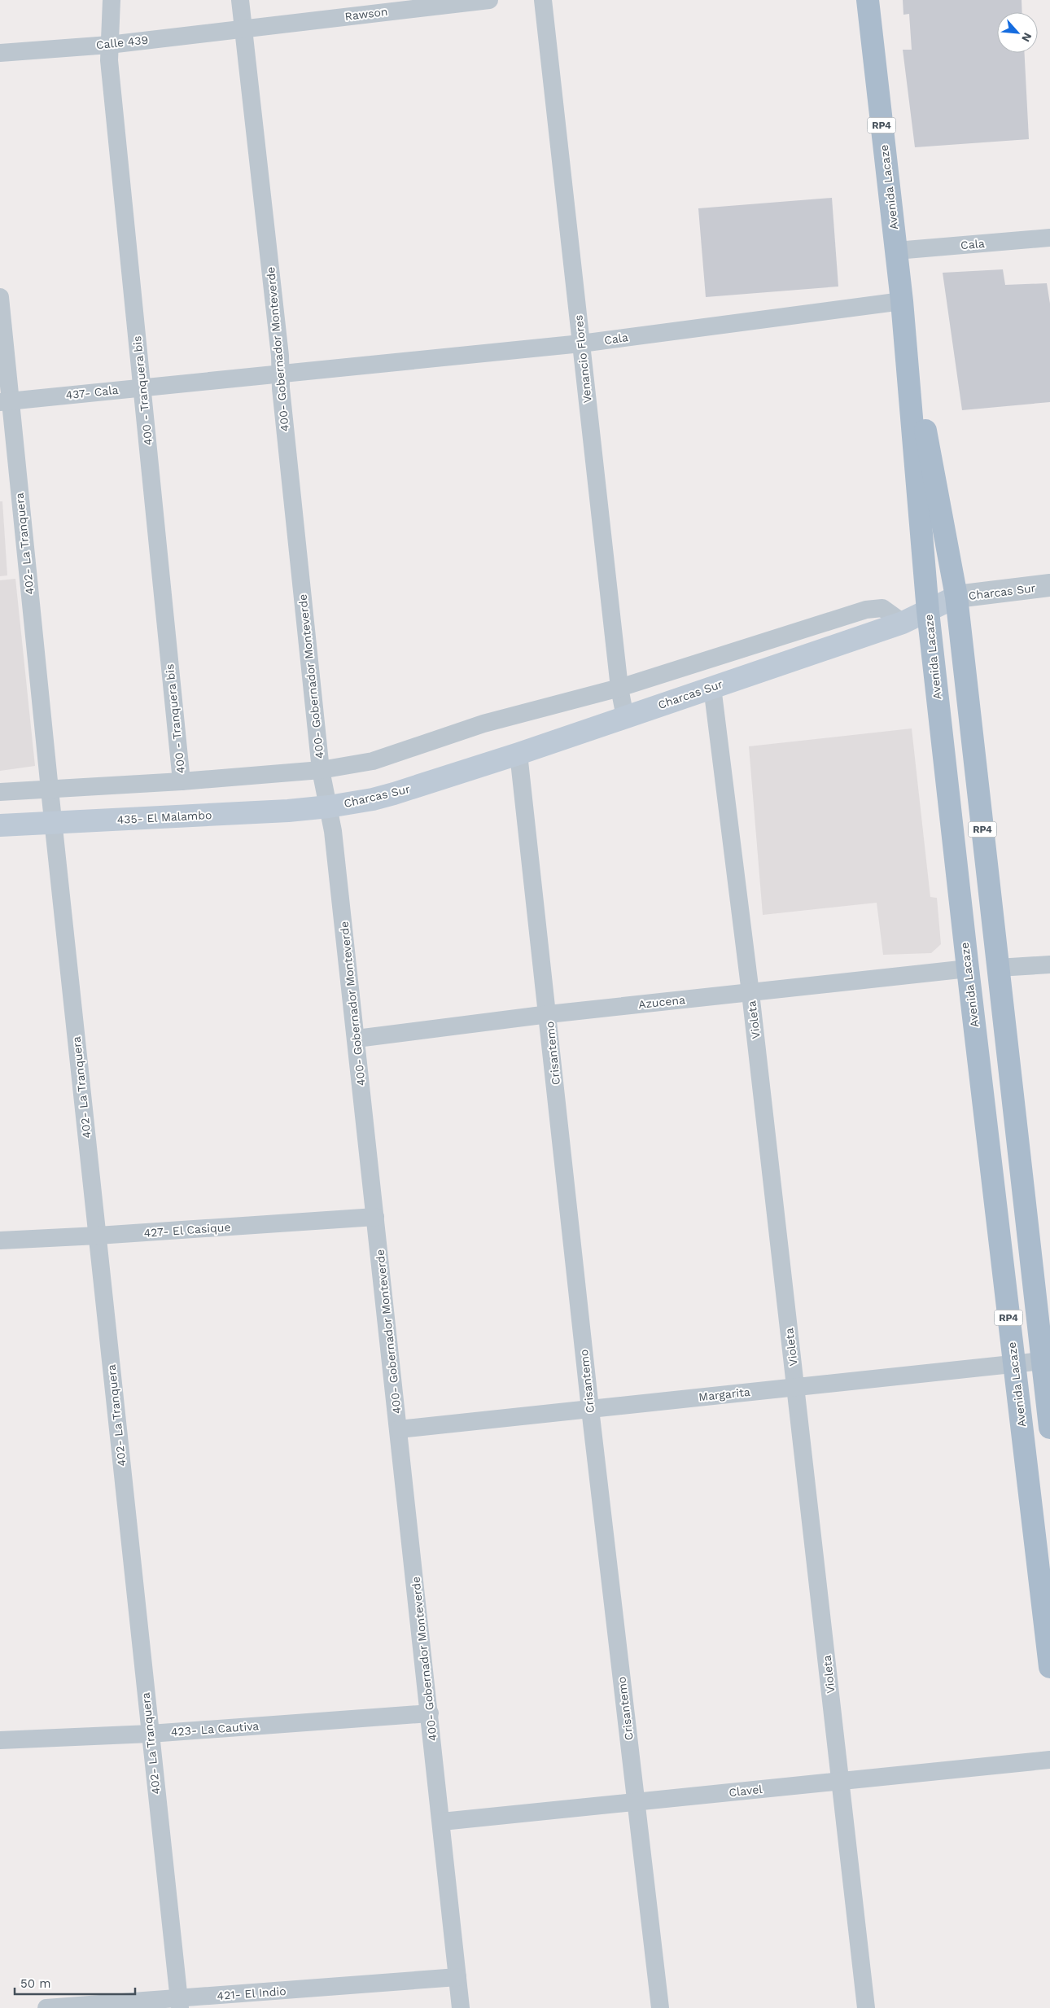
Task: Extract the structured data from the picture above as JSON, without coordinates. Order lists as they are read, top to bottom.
{
  "streets": {
    "main road": [
      "RP4",
      "Avenida Lacaze",
      "Charcas Sur",
      "435- El Malambo"
    ],
    "street": [
      "Rawson",
      "Calle 439",
      "Cala",
      "400- Gobernador Monteverde",
      "Venancio Flores",
      "400 - Tranquera bis",
      "437- Cala",
      "402- La Tranquera",
      "Azucena",
      "Violeta",
      "Crisantemo",
      "427- El Casique",
      "Margarita",
      "423- La Cautiva",
      "Clavel",
      "421- El Indio"
    ]
  },
  "crossings": [
    ["Rawson", "Calle 439"],
    ["Rawson", "400- Gobernador Monteverde"],
    ["Calle 439", "400- Gobernador Monteverde"],
    ["Calle 439", "400 - Tranquera bis"],
    ["Avenida Lacaze", "Cala"],
    ["Avenida Lacaze", "Charcas Sur"],
    ["Avenida Lacaze", "Azucena"],
    ["Avenida Lacaze", "Margarita"],
    ["Cala", "400- Gobernador Monteverde"],
    ["Cala", "Venancio Flores"],
    ["Cala", "437- Cala"],
    ["400- Gobernador Monteverde", "437- Cala"],
    ["400- Gobernador Monteverde", "Charcas Sur"],
    ["400- Gobernador Monteverde", "435- El Malambo"],
    ["400- Gobernador Monteverde", "Azucena"],
    ["400- Gobernador Monteverde", "427- El Casique"],
    ["400- Gobernador Monteverde", "Margarita"],
    ["400- Gobernador Monteverde", "423- La Cautiva"],
    ["400- Gobernador Monteverde", "Clavel"],
    ["400- Gobernador Monteverde", "421- El Indio"],
    ["Venancio Flores", "Charcas Sur"],
    ["400 - Tranquera bis", "437- Cala"],
    ["437- Cala", "402- La Tranquera"],
    ["402- La Tranquera", "435- El Malambo"],
    ["402- La Tranquera", "427- El Casique"],
    ["402- La Tranquera", "423- La Cautiva"],
    ["402- La Tranquera", "421- El Indio"],
    ["Charcas Sur", "435- El Malambo"],
    ["Charcas Sur", "Violeta"],
    ["Charcas Sur", "Crisantemo"],
    ["Azucena", "Violeta"],
    ["Azucena", "Crisantemo"],
    ["Violeta", "Margarita"],
    ["Violeta", "Clavel"],
    ["Crisantemo", "Margarita"],
    ["Crisantemo", "Clavel"]
  ],
  "scale_bar": "50 m",
  "north": "bottom right"
}
